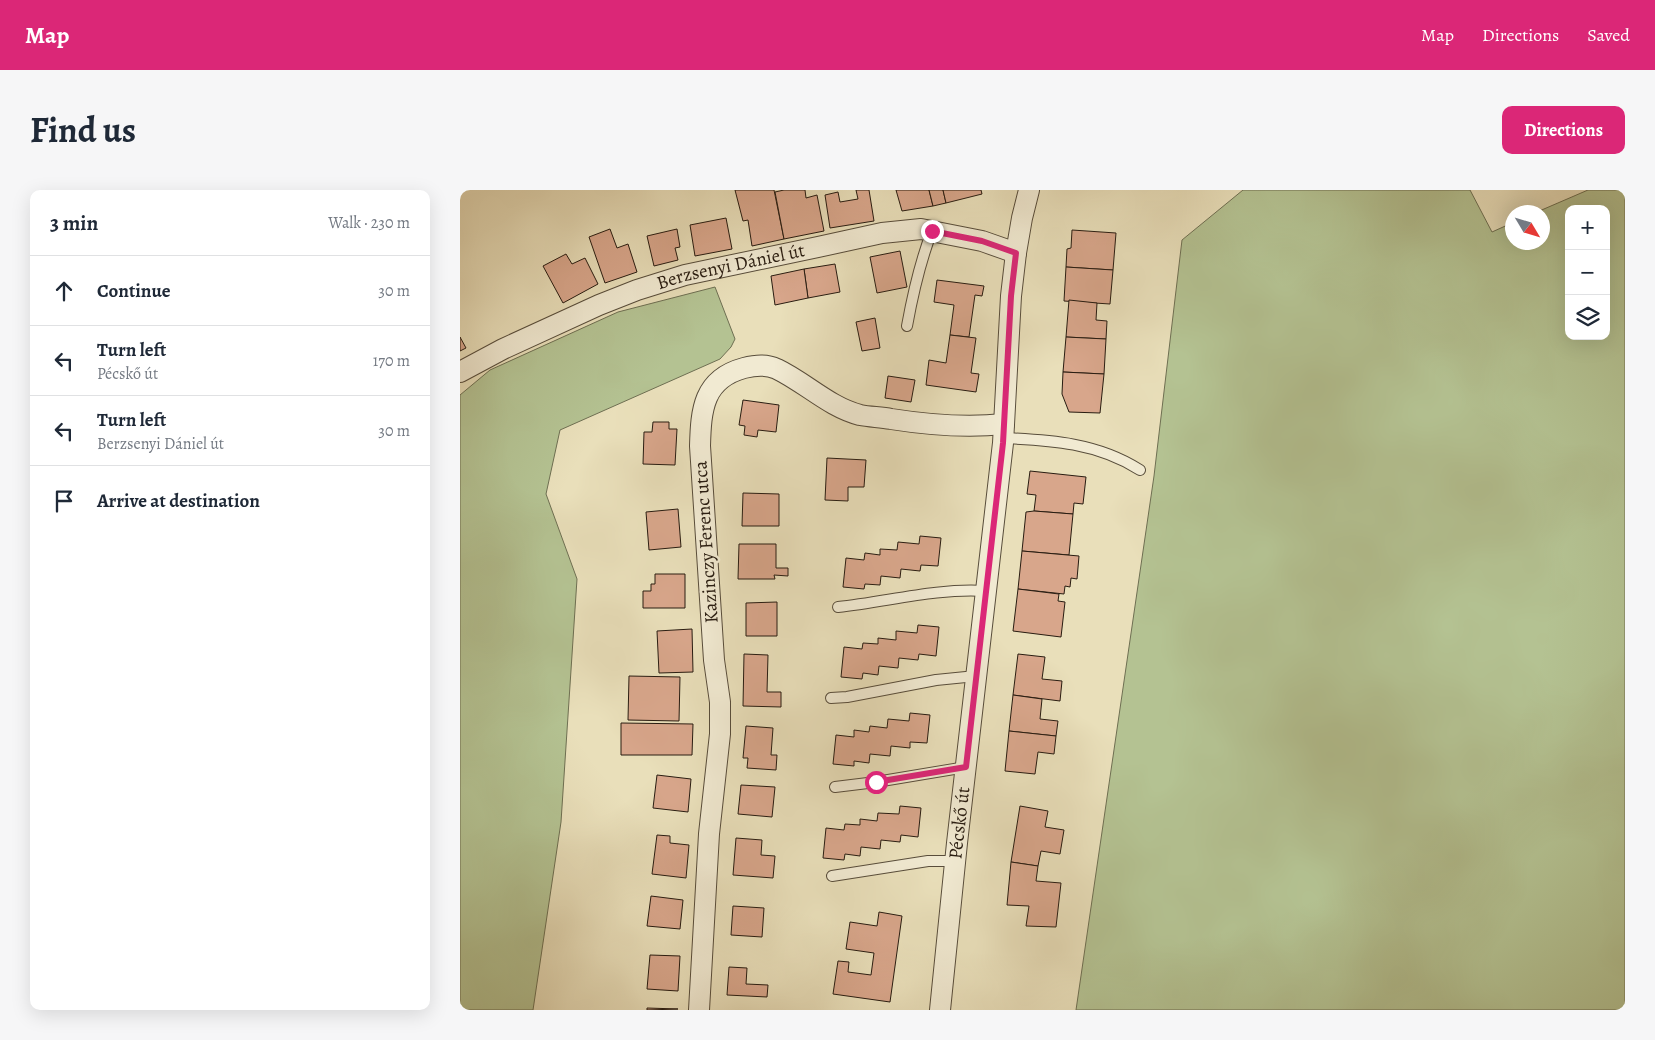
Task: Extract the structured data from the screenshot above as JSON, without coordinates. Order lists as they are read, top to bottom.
{
  "streets": {
    "street": ["Berzsenyi Dániel út", "Kazinczy Ferenc utca", "Pécskő út"]
  },
  "crossings": [
    ["Berzsenyi Dániel út", "Pécskő út"],
    ["Kazinczy Ferenc utca", "Pécskő út"]
  ],
  "north": "bottom right",
  "page": {
    "header": "Map",
    "nav": ["Map", "Directions", "Saved"],
    "title": "Find us",
    "buttons": "Directions",
    "heading": ["3 min", "Walk · 230 m"],
    "map_buttons": ["+", "−"],
    "list": [
      ["Continue", "30 m"],
      ["Turn left", "Pécskő út", "170 m"],
      ["Turn left", "Berzsenyi Dániel út", "30 m"],
      "Arrive at destination"
    ]
  }
}
